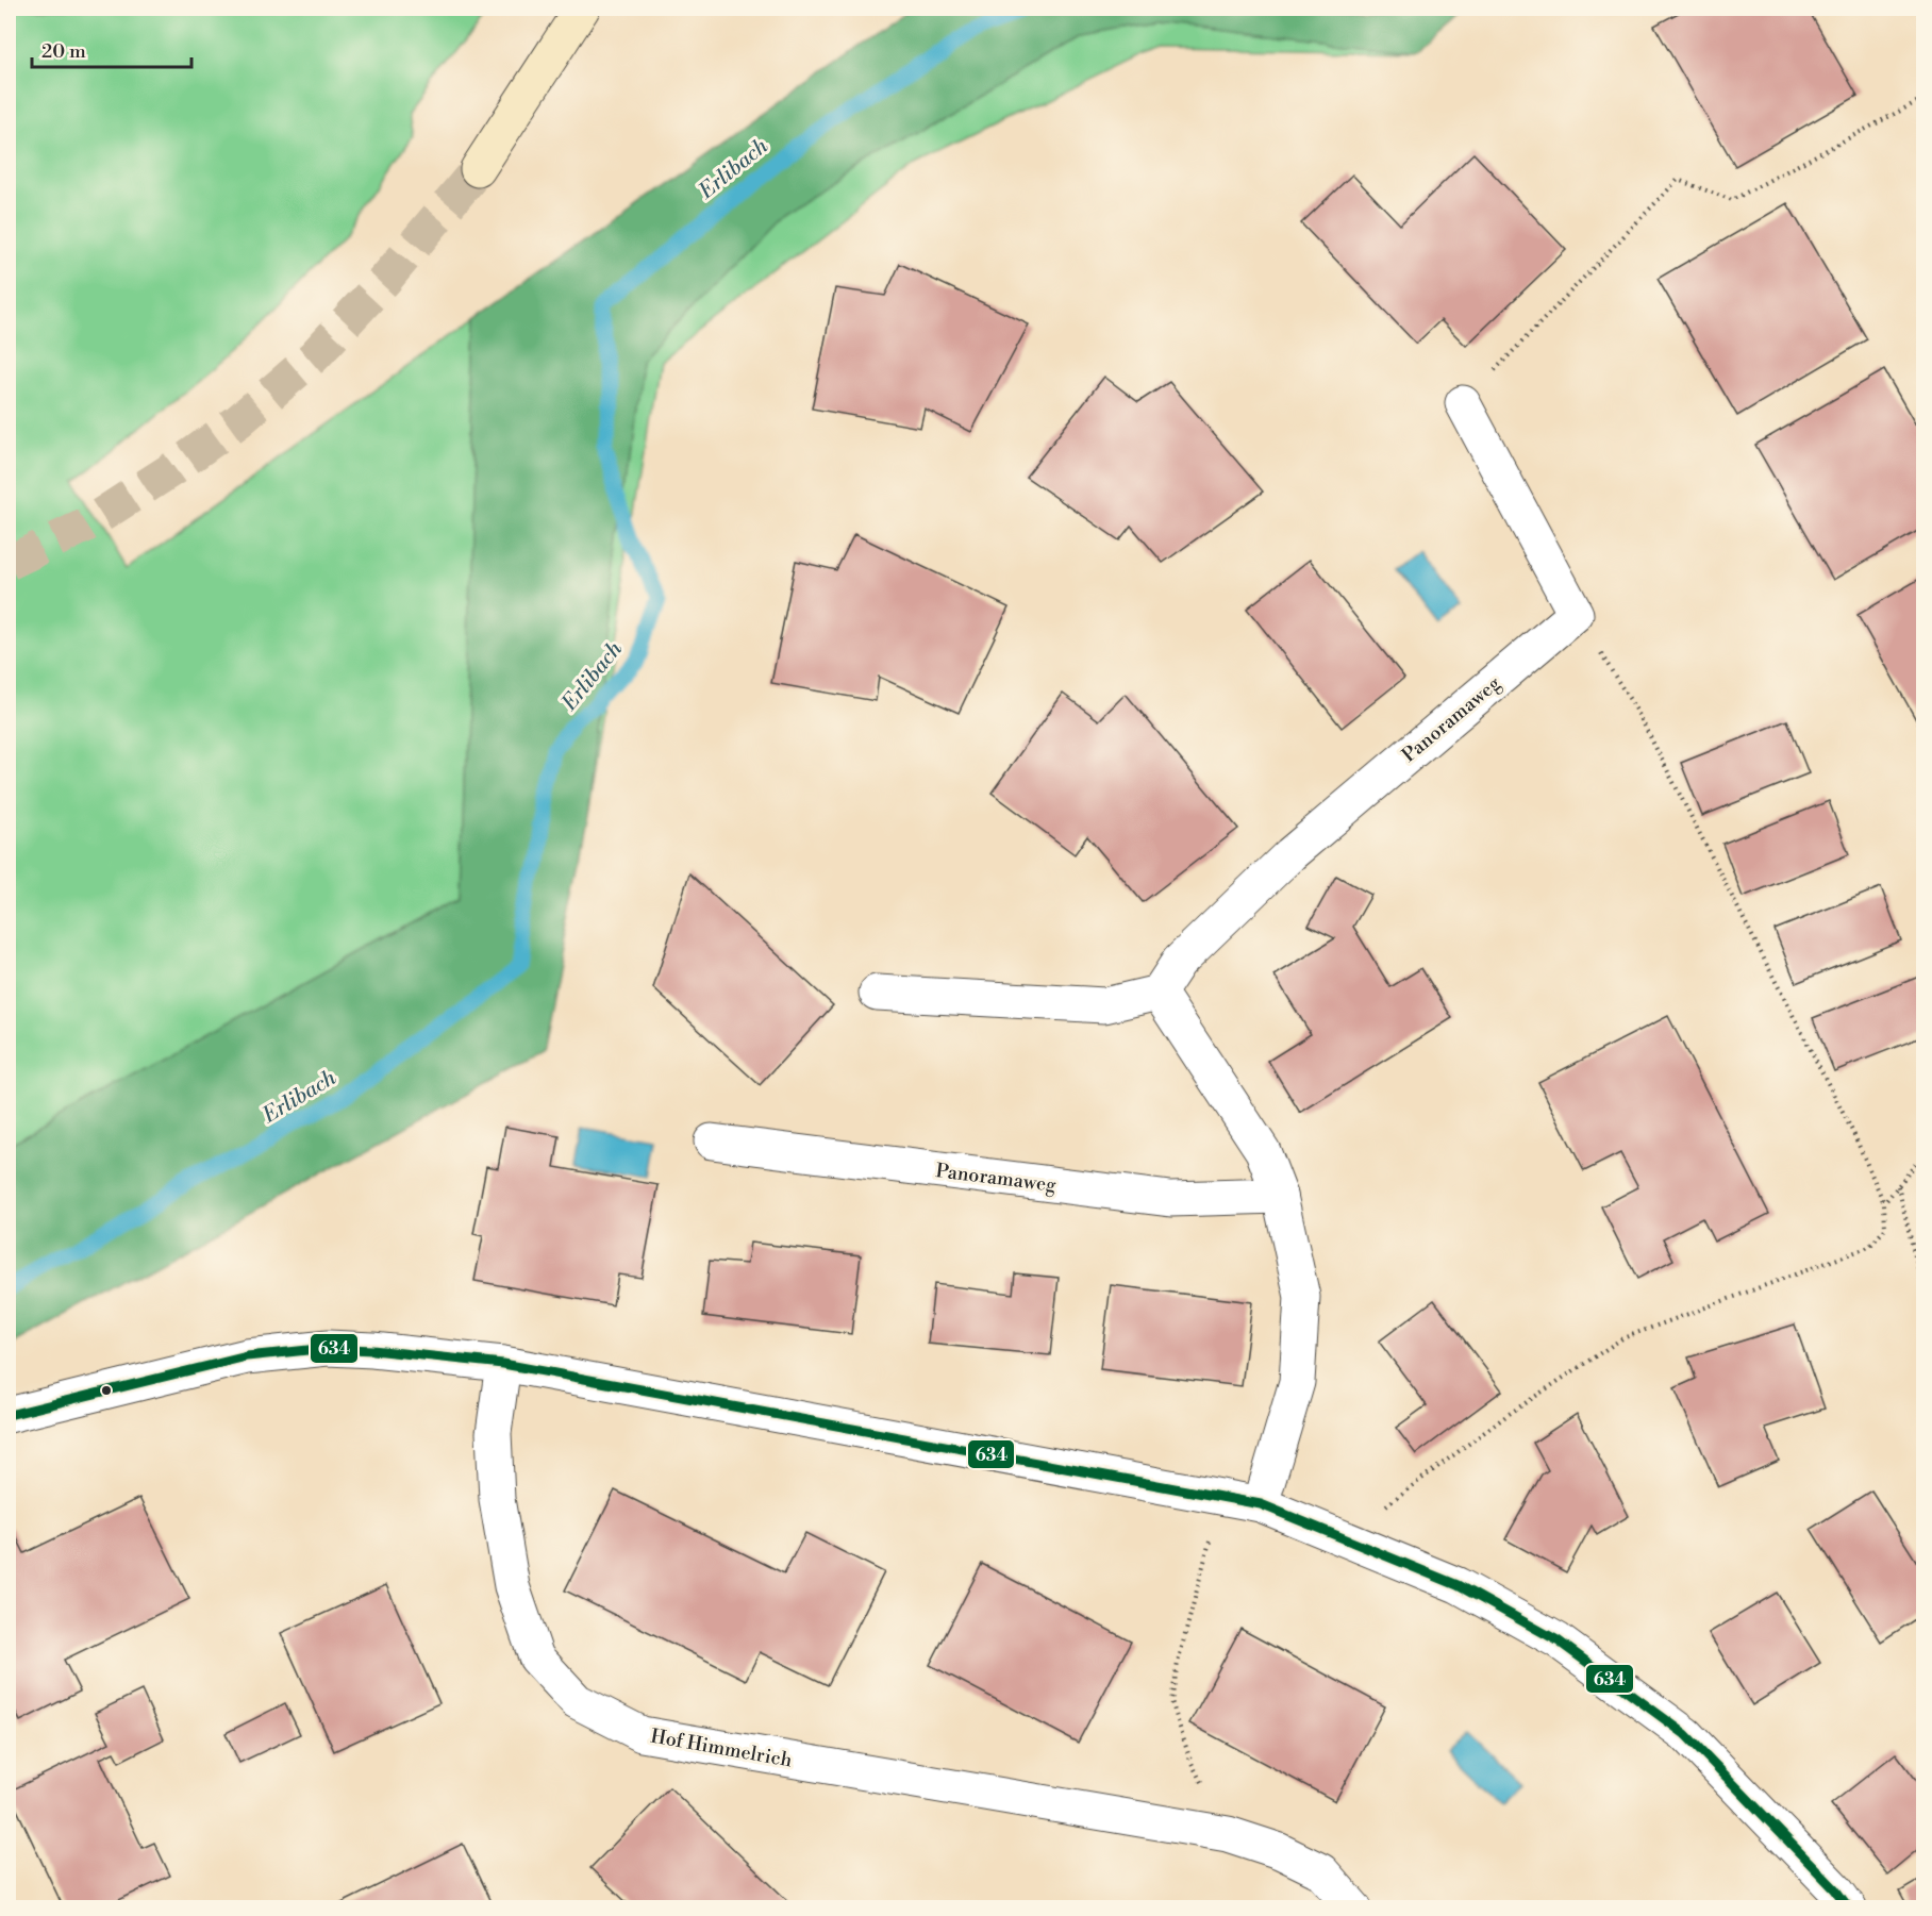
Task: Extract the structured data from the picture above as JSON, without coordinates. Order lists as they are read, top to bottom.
{
  "streets": {
    "street": ["Panoramaweg", "Hof Himmelrich"]
  },
  "water": ["Erlibach"],
  "lines": ["transit line 634"],
  "scale_bar": "20 m"
}
